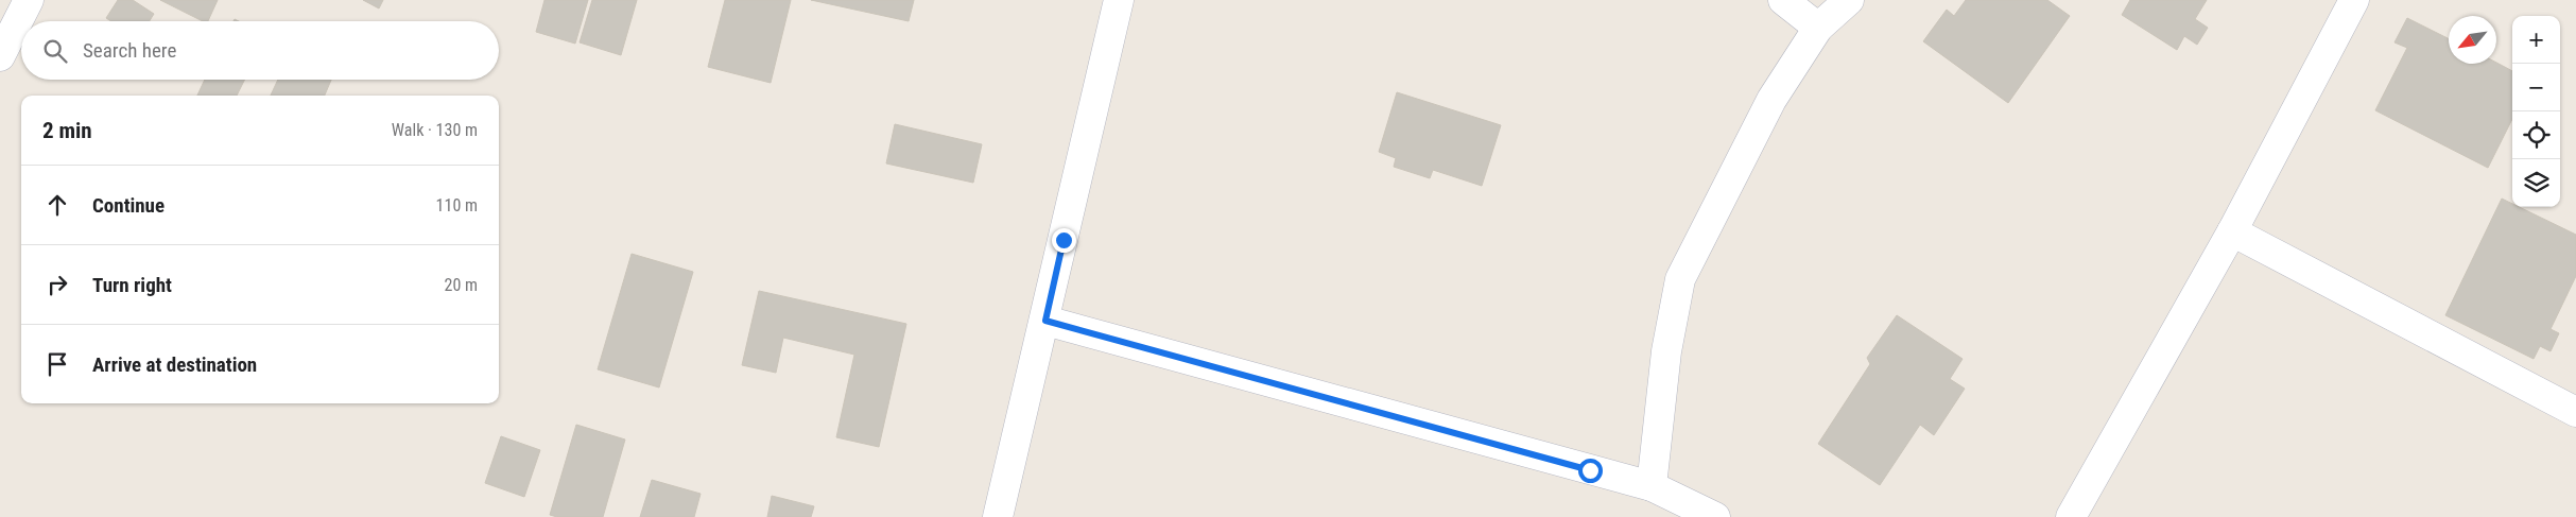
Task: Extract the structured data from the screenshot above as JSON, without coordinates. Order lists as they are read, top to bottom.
{
  "north": "bottom left",
  "page": {
    "map_buttons": ["+", "−"],
    "search": "Search here",
    "heading": ["2 min", "Walk · 130 m"],
    "list": [
      ["Continue", "110 m"],
      ["Turn right", "20 m"],
      "Arrive at destination"
    ]
  }
}
